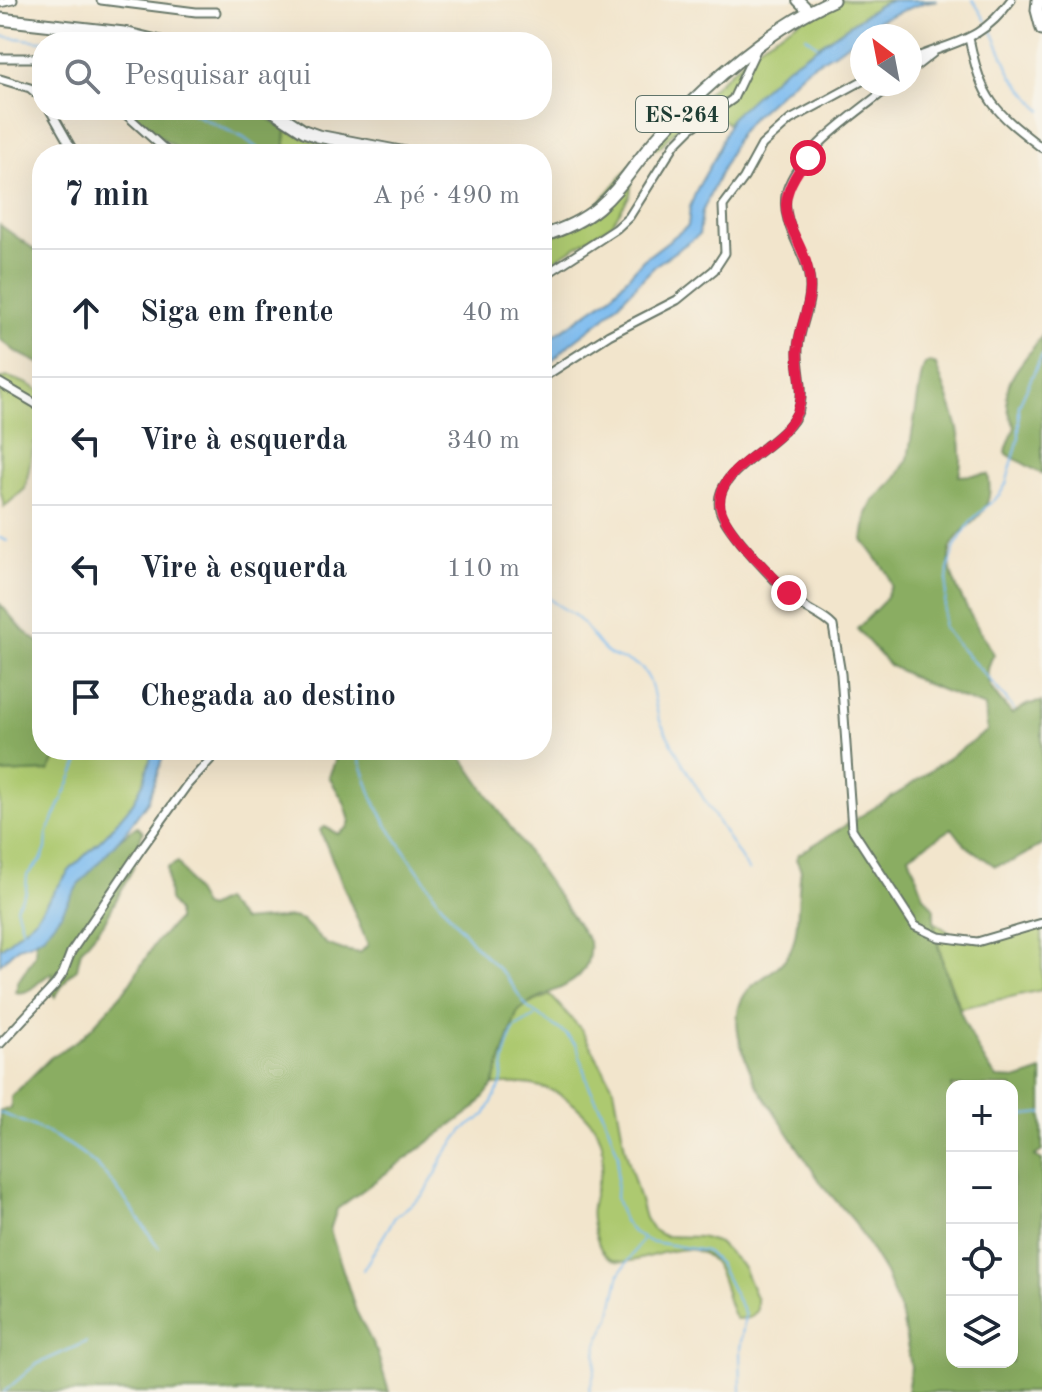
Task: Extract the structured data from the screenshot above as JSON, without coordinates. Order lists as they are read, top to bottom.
{
  "streets": {
    "main road": ["ES-264"]
  },
  "north": "top left",
  "page": {
    "search": "Pesquisar aqui",
    "heading": ["7 min", "A pé · 490 m"],
    "list": [
      ["Siga em frente", "40 m"],
      ["Vire à esquerda", "340 m"],
      ["Vire à esquerda", "110 m"],
      "Chegada ao destino"
    ],
    "map_buttons": ["+", "−"]
  }
}
